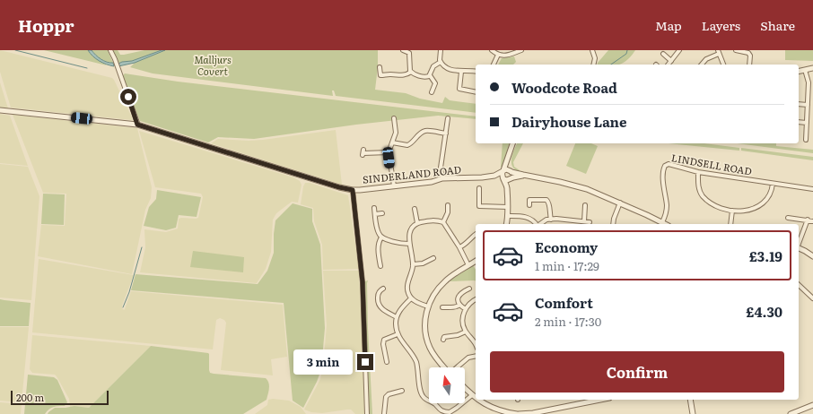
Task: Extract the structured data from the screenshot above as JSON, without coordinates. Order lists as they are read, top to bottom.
{
  "streets": {
    "street": ["LINDSELL ROAD", "SINDERLAND ROAD"]
  },
  "crossings": [
    ["LINDSELL ROAD", "SINDERLAND ROAD"]
  ],
  "parks": ["Malljurs Covert"],
  "scale_bar": "200 m",
  "north": "top",
  "page": {
    "header": "Hoppr",
    "nav": ["Map", "Layers", "Share"],
    "banner": ["Woodcote Road", "Dairyhouse Lane"],
    "list": [
      {
        "name": "Economy",
        "note": "1 min · 17:29",
        "value": "£3.19"
      },
      {
        "name": "Comfort",
        "note": "2 min · 17:30",
        "value": "£4.30"
      }
    ],
    "buttons": "Confirm",
    "bubble": "3 min",
    "scale": "200 m"
  }
}
